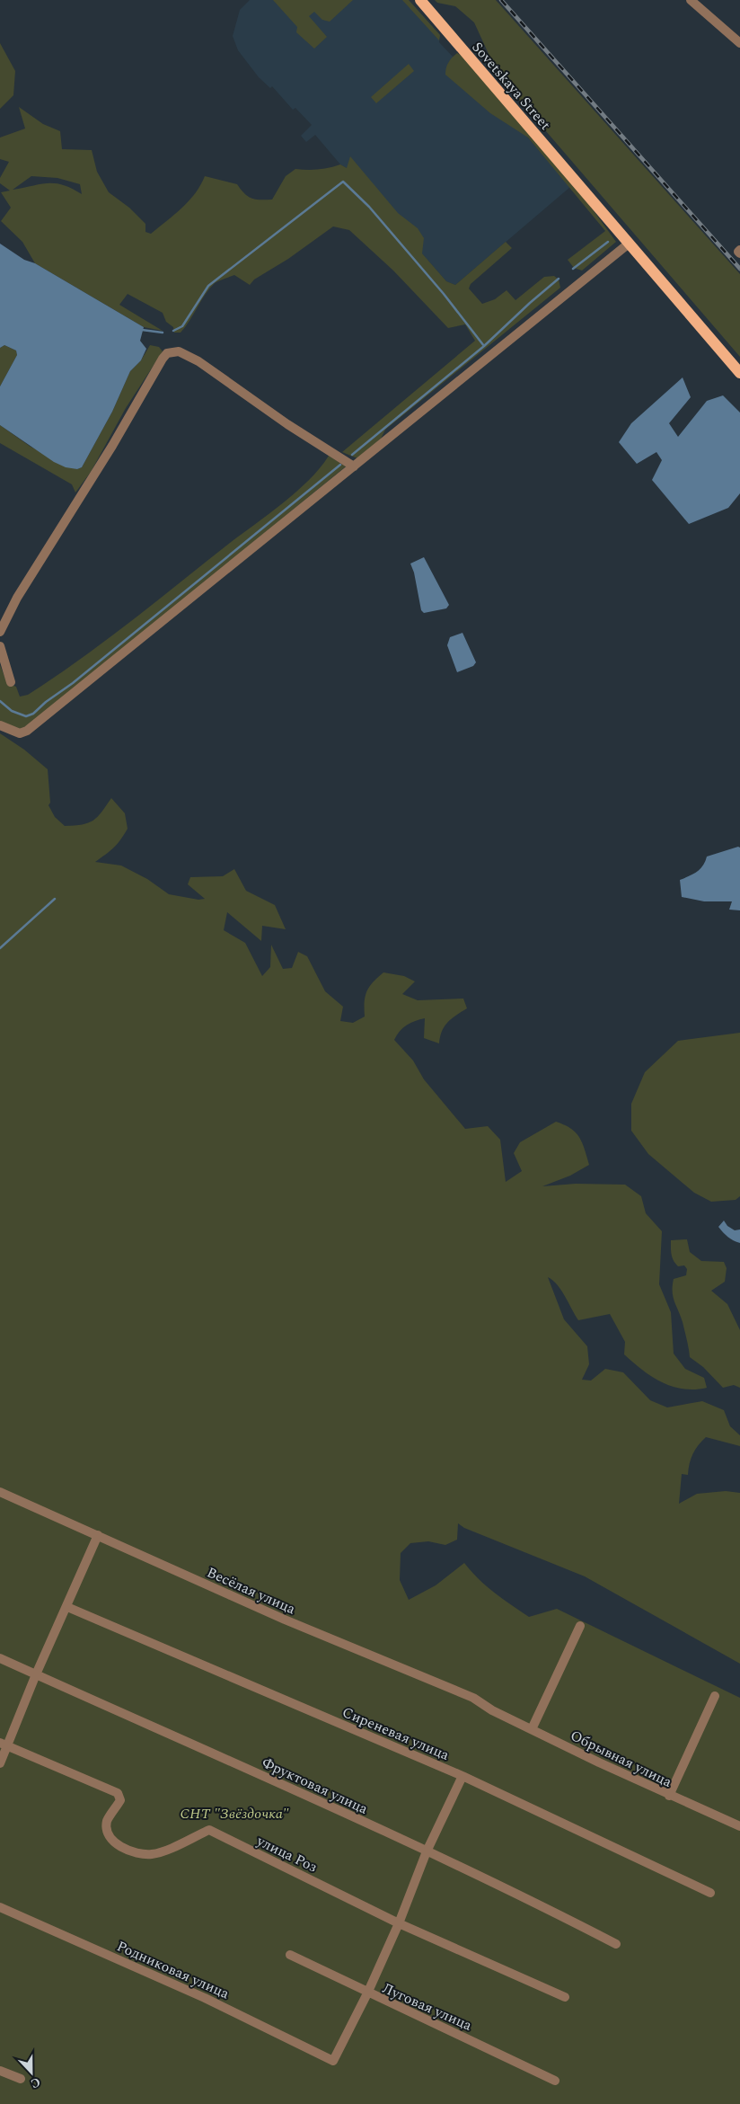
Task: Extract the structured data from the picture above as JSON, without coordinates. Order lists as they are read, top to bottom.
{
  "streets": {
    "main road": ["Sovetskaya Street"],
    "street": [
      "Весёлая улица",
      "Сиреневая улица",
      "Обрывная улица",
      "Фруктовая улица",
      "улица Роз",
      "Родниковая улица",
      "Луговая улица"
    ]
  },
  "crossings": [
    ["Весёлая улица", "Обрывная улица"],
    ["Родниковая улица", "Луговая улица"]
  ],
  "parks": ["СНТ \"Звёздочка\""],
  "north": "bottom"
}
